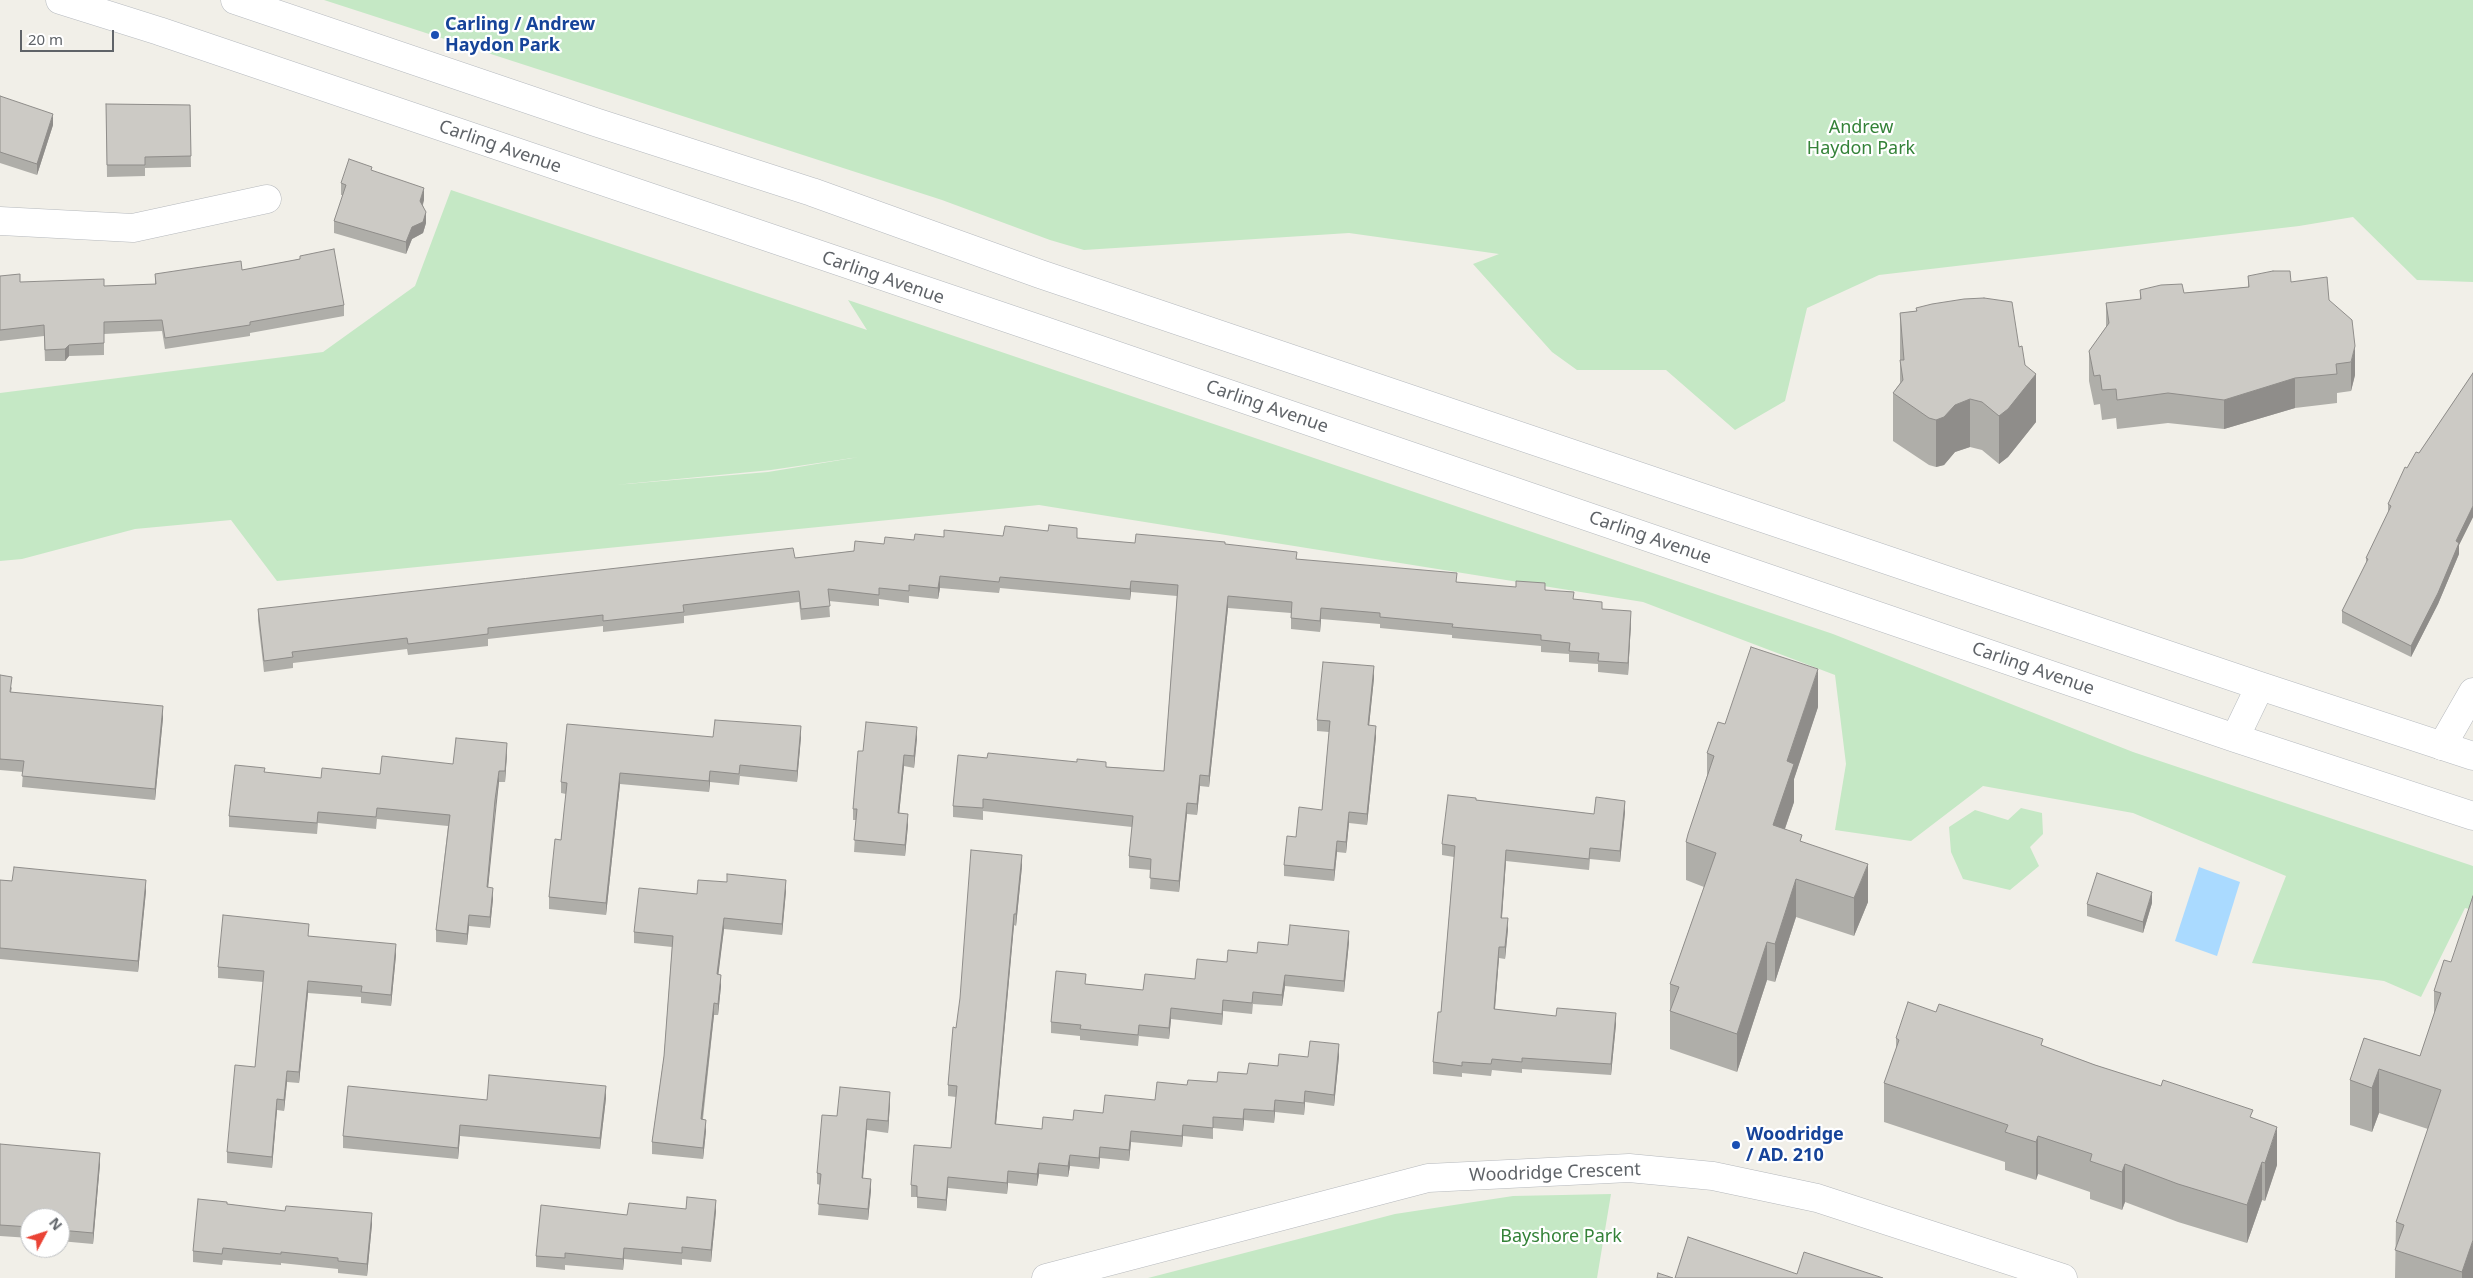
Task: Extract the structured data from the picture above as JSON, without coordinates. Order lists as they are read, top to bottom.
{
  "streets": {
    "main road": ["Carling Avenue", "Woodridge Crescent"]
  },
  "parks": ["Andrew Haydon Park", "Bayshore Park"],
  "places": ["Carling / Andrew Haydon Park", "Woodridge / AD. 210"],
  "scale_bar": "20 m",
  "north": "top right"
}
